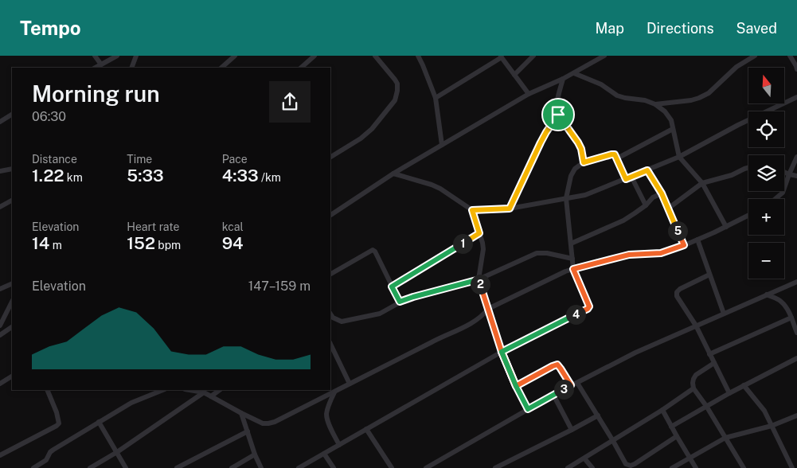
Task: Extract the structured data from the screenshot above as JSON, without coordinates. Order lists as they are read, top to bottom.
{
  "north": "top",
  "page": {
    "header": "Tempo",
    "nav": ["Map", "Directions", "Saved"],
    "map_buttons": ["+", "−"],
    "heading": ["Morning run", "06:30"],
    "stats": [
      ["Distance", "1.22 km"],
      ["Time", "5:33"],
      ["Pace", "4:33 /km"],
      ["Elevation", "14 m"],
      ["Heart rate", "152 bpm"],
      ["kcal", "94"]
    ],
    "pins": [
      "5",
      "1",
      "2",
      "4",
      "3"
    ],
    "chart": ["Elevation", "147–159 m"]
  }
}
